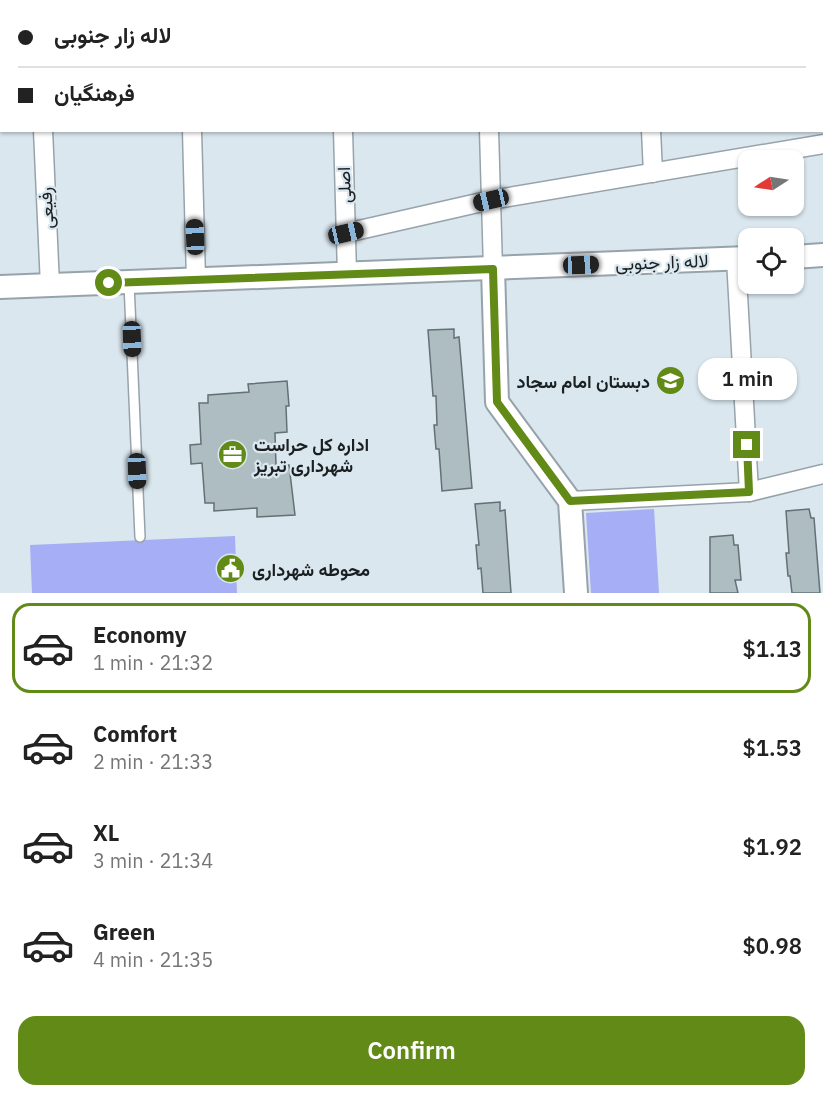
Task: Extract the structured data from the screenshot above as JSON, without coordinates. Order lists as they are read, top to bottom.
{
  "streets": {
    "street": ["اصلی", "رفیعی", "لاله زار جنوبی"]
  },
  "crossings": [
    ["اصلی", "لاله زار جنوبی"],
    ["رفیعی", "لاله زار جنوبی"]
  ],
  "places": {
    "school or university": ["دبستان امام سجاد"],
    "office": ["اداره کل حراست شهرداری تبریز"],
    "public building": ["محوطه شهرداری"]
  },
  "north": "left",
  "page": {
    "banner": ["لاله زار جنوبی", "فرهنگیان"],
    "bubble": "1 min",
    "list": [
      {
        "name": "Economy",
        "note": "1 min · 21:32",
        "value": "$1.13"
      },
      {
        "name": "Comfort",
        "note": "2 min · 21:33",
        "value": "$1.53"
      },
      {
        "name": "XL",
        "note": "3 min · 21:34",
        "value": "$1.92"
      },
      {
        "name": "Green",
        "note": "4 min · 21:35",
        "value": "$0.98"
      }
    ],
    "buttons": "Confirm"
  }
}
